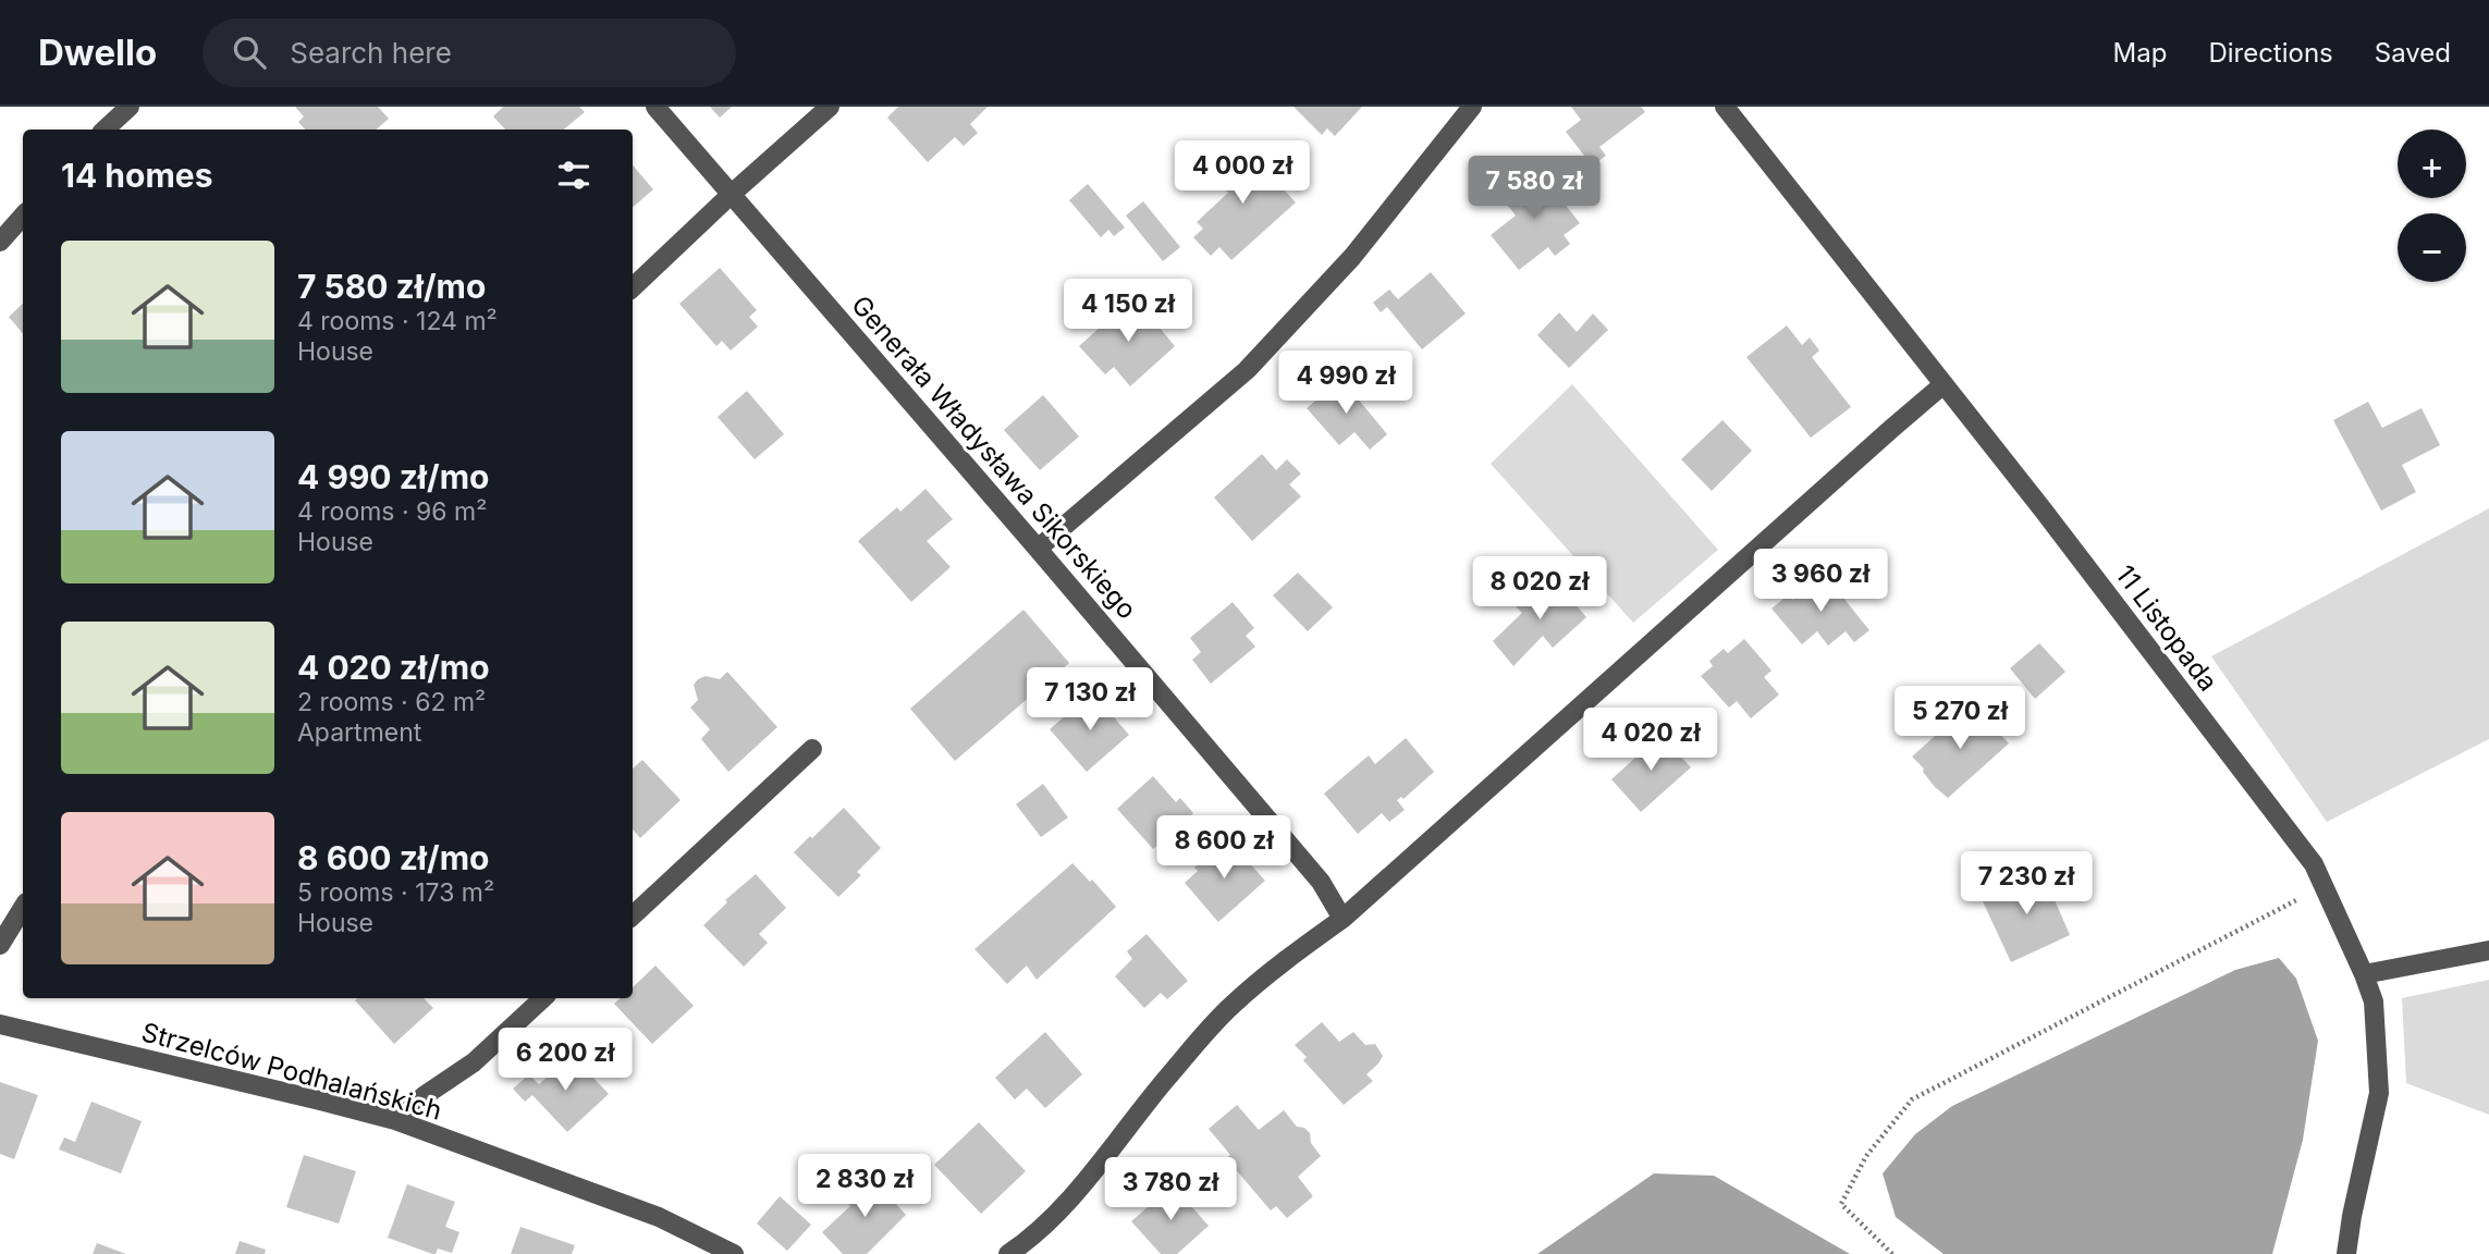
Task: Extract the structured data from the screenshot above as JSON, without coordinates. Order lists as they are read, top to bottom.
{
  "streets": {
    "street": ["Generała Władysława Sikorskiego", "11 Listopada", "Strzelców Podhalańskich"]
  },
  "page": {
    "header": "Dwello",
    "search": "Search here",
    "nav": ["Map", "Directions", "Saved"],
    "map_buttons": ["+", "−"],
    "heading": "14 homes",
    "price": [
      "4 000 zł",
      "7 580 zł",
      "4 150 zł",
      "4 990 zł",
      "3 960 zł",
      "8 020 zł",
      "7 130 zł",
      "5 270 zł",
      "4 020 zł",
      "8 600 zł",
      "7 230 zł",
      "6 200 zł",
      "2 830 zł",
      "3 780 zł"
    ],
    "list": [
      {
        "name": "7 580 zł/mo",
        "note": "4 rooms · 124 m² · House"
      },
      {
        "name": "4 990 zł/mo",
        "note": "4 rooms · 96 m² · House"
      },
      {
        "name": "4 020 zł/mo",
        "note": "2 rooms · 62 m² · Apartment"
      },
      {
        "name": "8 600 zł/mo",
        "note": "5 rooms · 173 m² · House"
      }
    ]
  }
}
